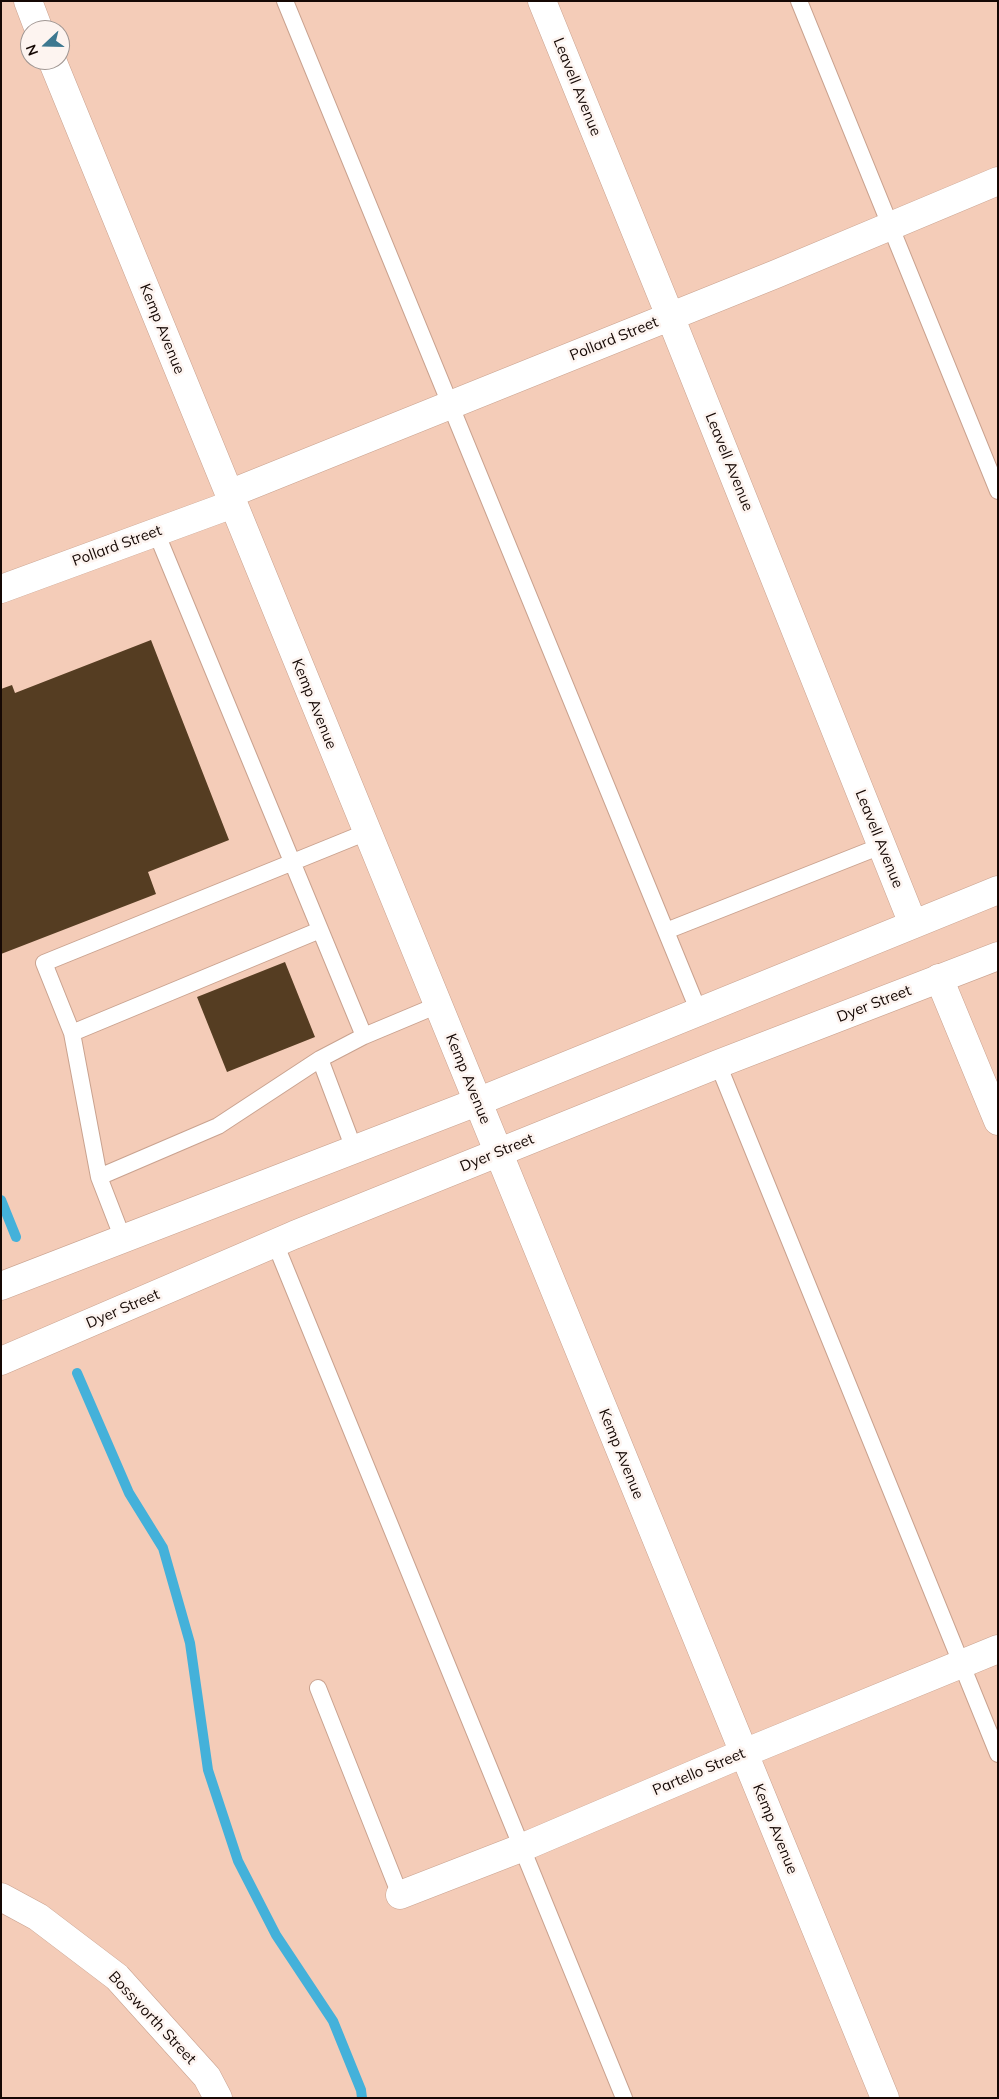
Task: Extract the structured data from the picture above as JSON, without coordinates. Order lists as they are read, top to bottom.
{
  "streets": {
    "street": [
      "Leavell Avenue",
      "Kemp Avenue",
      "Pollard Street",
      "Dyer Street",
      "Partello Street",
      "Bossworth Street"
    ]
  },
  "crossings": [
    ["Leavell Avenue", "Pollard Street"],
    ["Kemp Avenue", "Pollard Street"],
    ["Kemp Avenue", "Dyer Street"],
    ["Kemp Avenue", "Partello Street"]
  ],
  "north": "left"
}
